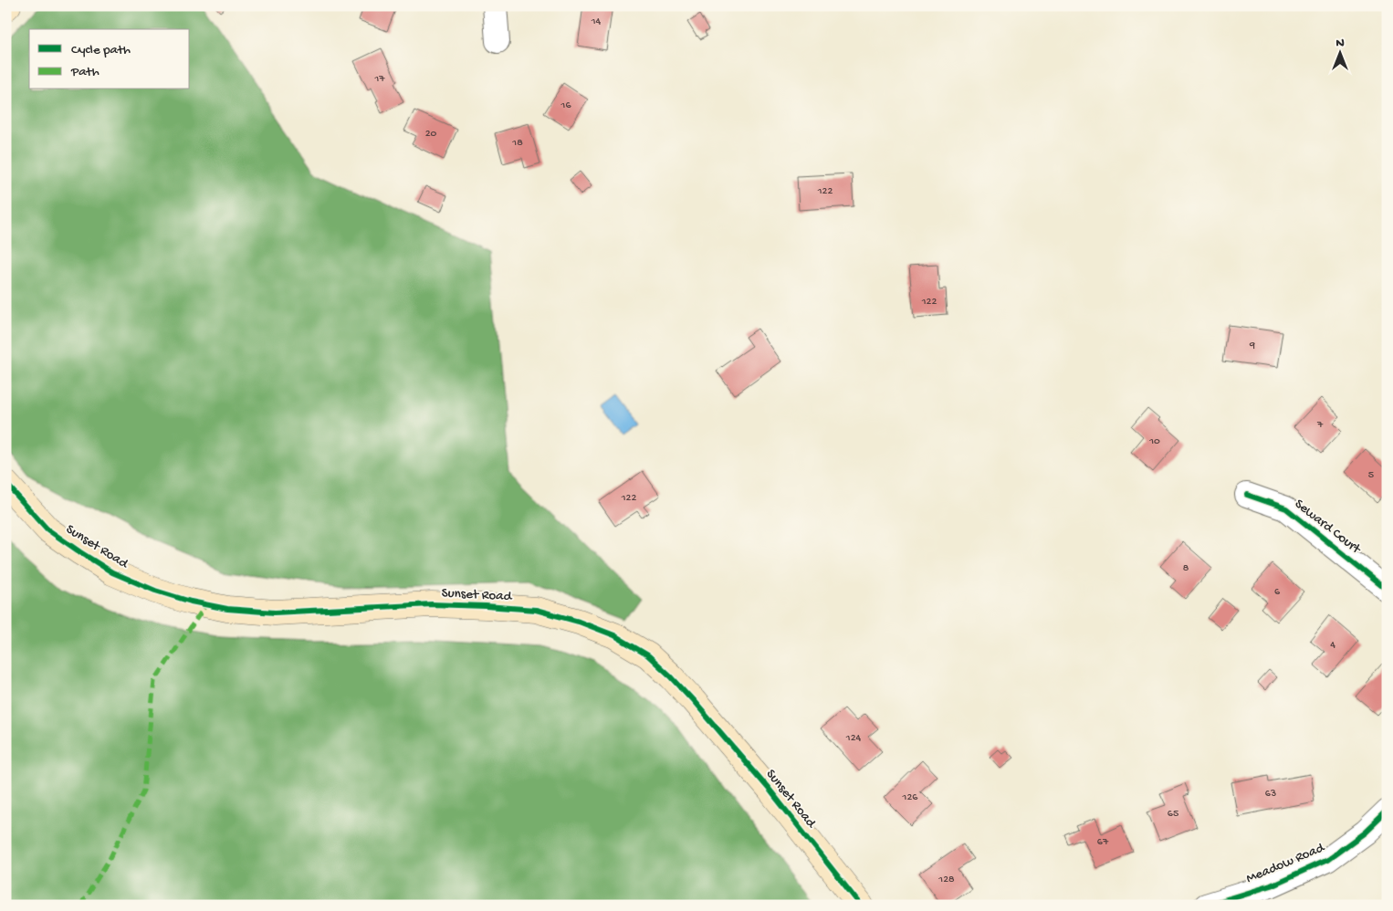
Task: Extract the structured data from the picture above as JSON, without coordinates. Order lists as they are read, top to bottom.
{
  "streets": {
    "street": ["Seward Court", "Sunset Road", "Meadow Road"]
  },
  "house_numbers": [
    "14",
    "17",
    "16",
    "20",
    "18",
    "122",
    "122",
    "9",
    "7",
    "10",
    "5",
    "122",
    "8",
    "6",
    "4",
    "124",
    "63",
    "126",
    "65",
    "67",
    "128"
  ],
  "legend": ["Cycle path", "Path"],
  "north": "top"
}
